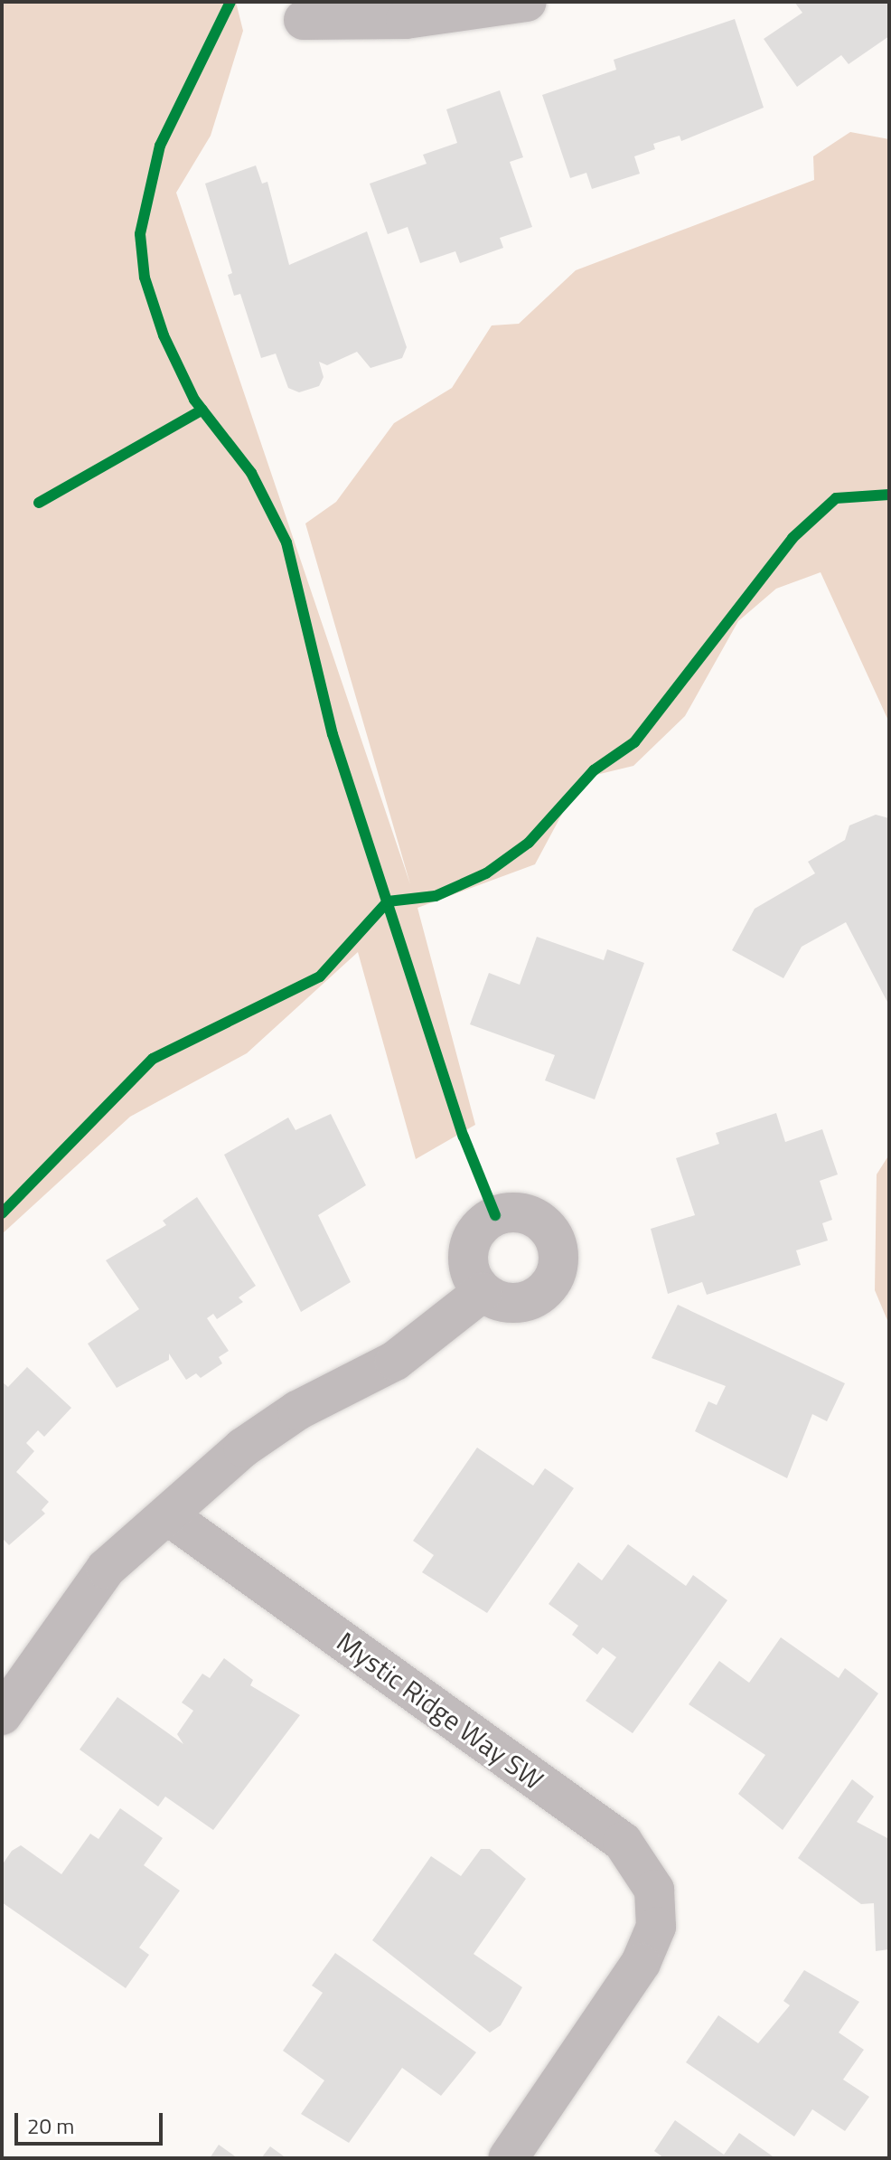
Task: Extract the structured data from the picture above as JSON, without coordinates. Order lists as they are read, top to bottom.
{
  "streets": {
    "street": ["Mystic Ridge Way SW"]
  },
  "scale_bar": "20 m"
}
